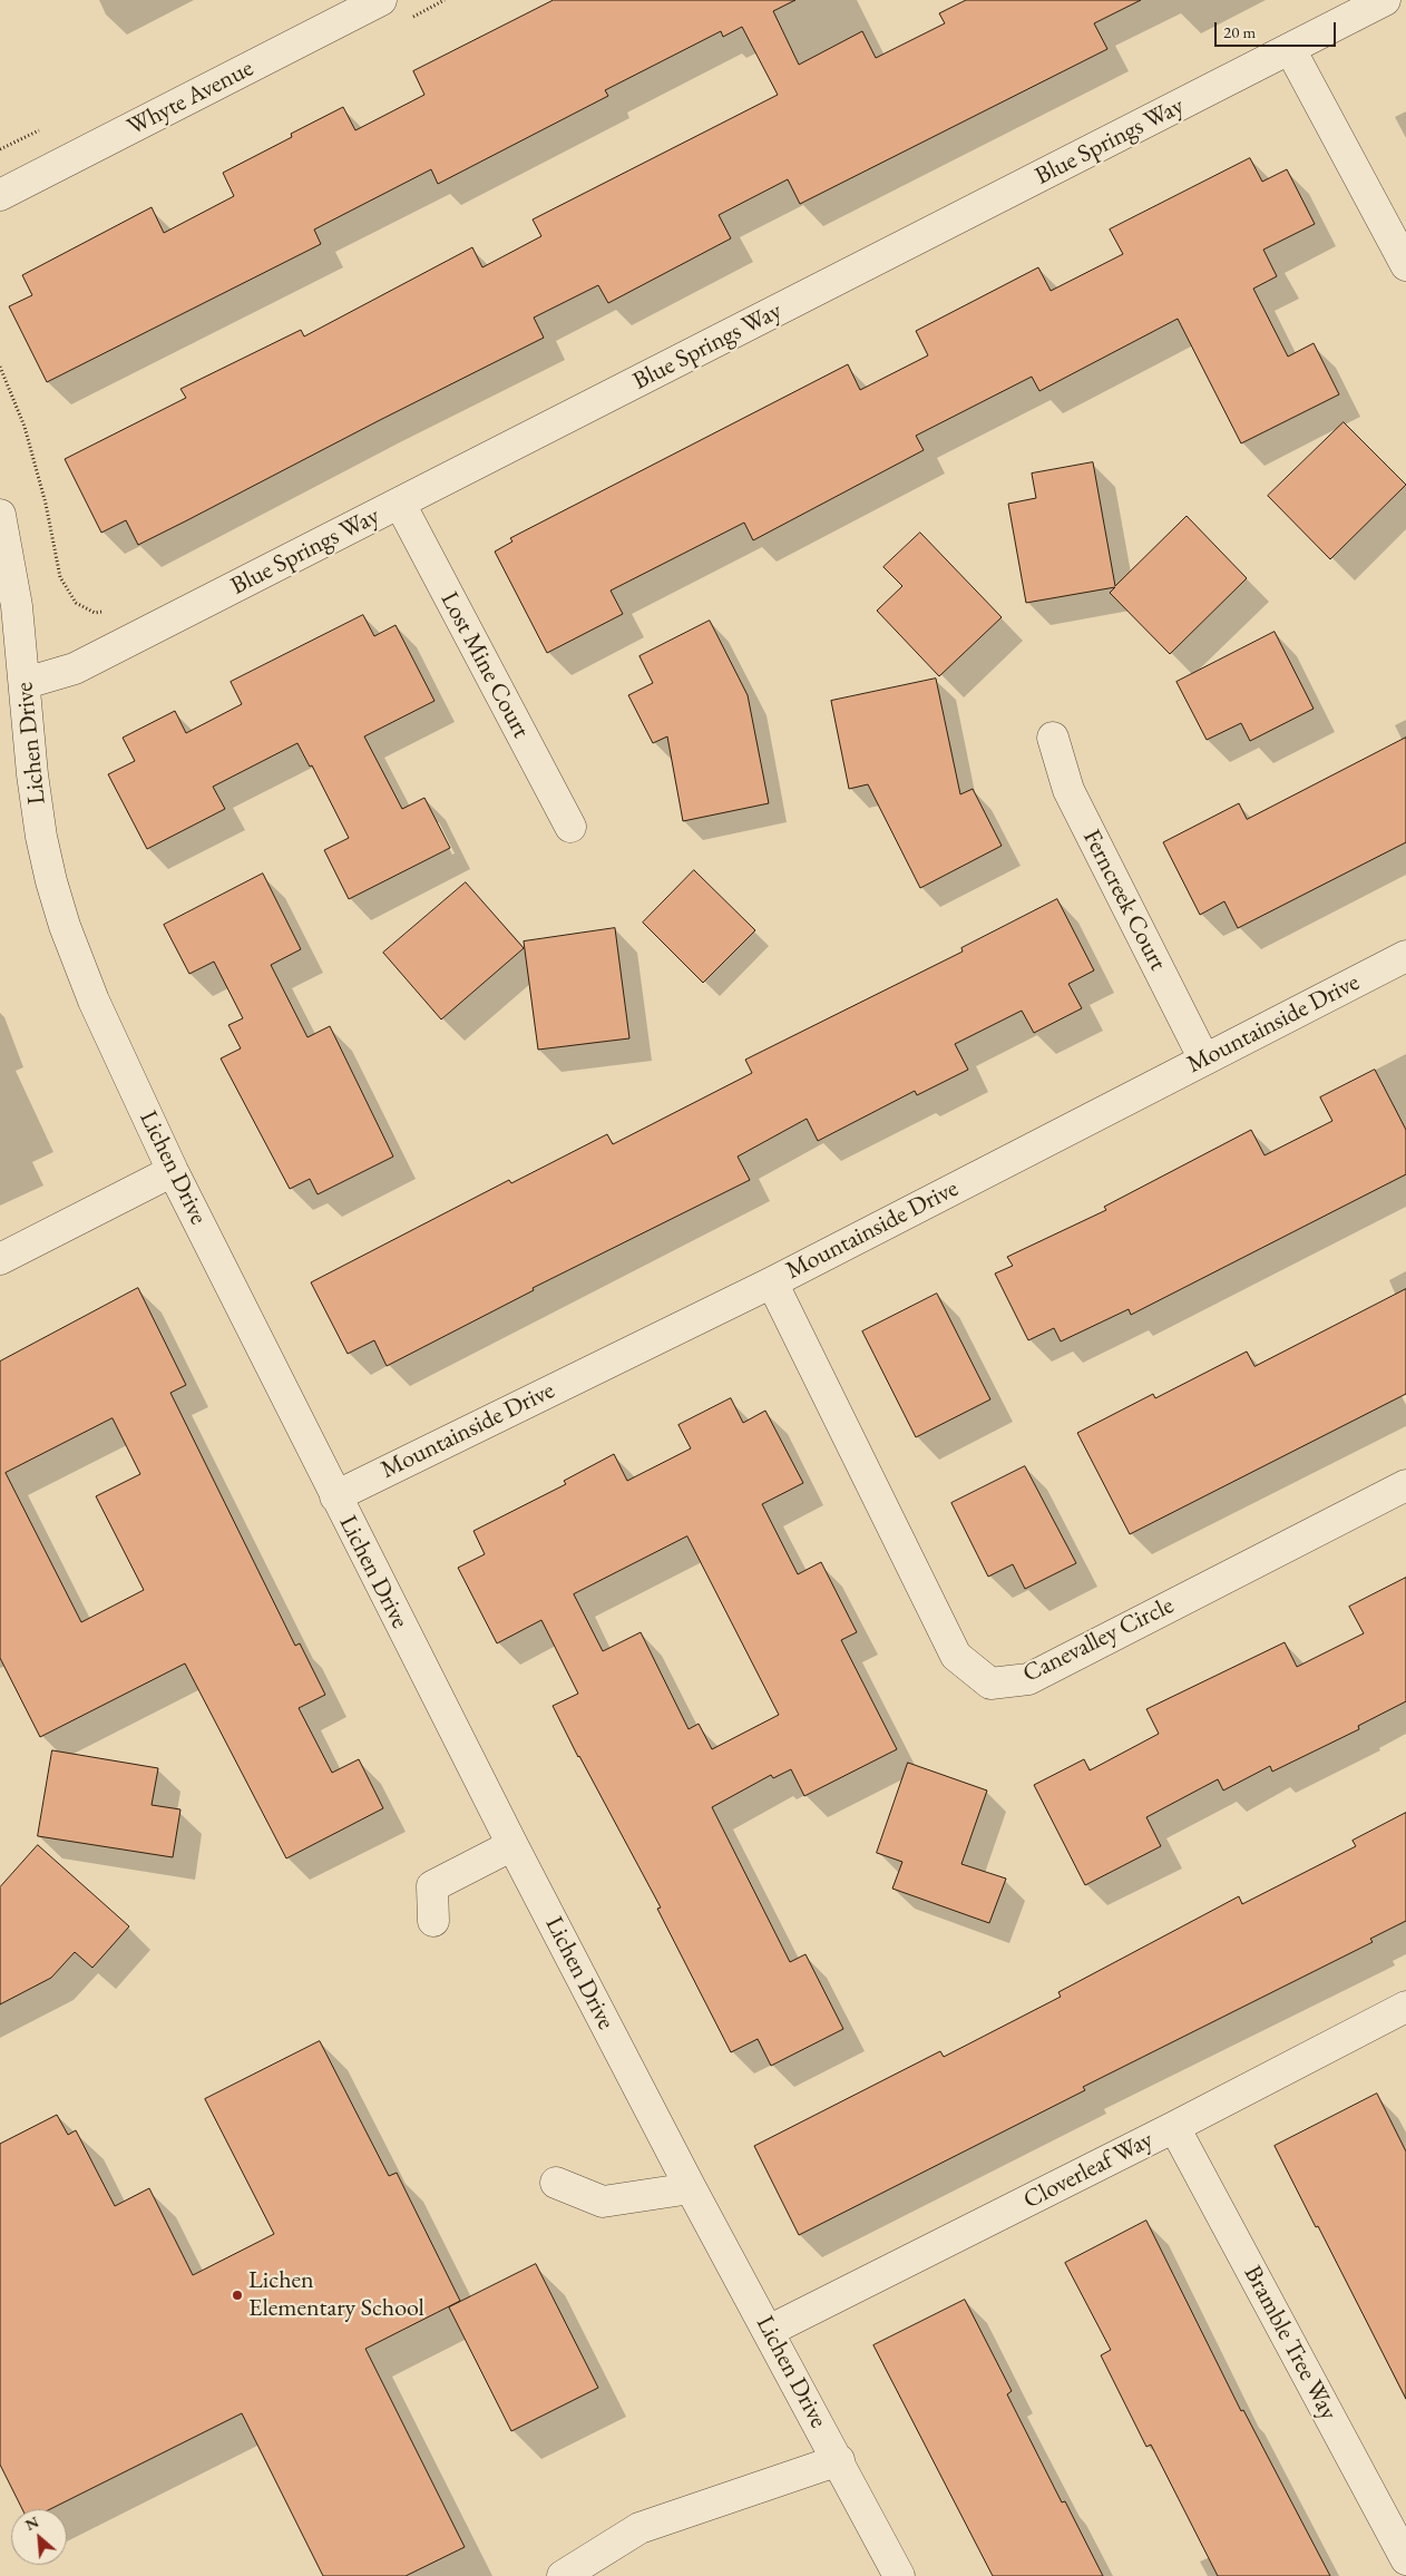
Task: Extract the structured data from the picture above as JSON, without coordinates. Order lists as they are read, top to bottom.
{
  "streets": {
    "street": [
      "Whyte Avenue",
      "Blue Springs Way",
      "Lost Mine Court",
      "Lichen Drive",
      "Ferncreek Court",
      "Mountainside Drive",
      "Canevalley Circle",
      "Cloverleaf Way",
      "Bramble Tree Way"
    ]
  },
  "crossings": [
    ["Blue Springs Way", "Lost Mine Court"],
    ["Blue Springs Way", "Lichen Drive"],
    ["Lichen Drive", "Mountainside Drive"],
    ["Lichen Drive", "Cloverleaf Way"],
    ["Ferncreek Court", "Mountainside Drive"],
    ["Mountainside Drive", "Canevalley Circle"],
    ["Cloverleaf Way", "Bramble Tree Way"]
  ],
  "places": ["Lichen Elementary School"],
  "scale_bar": "20 m",
  "north": "top left"
}
